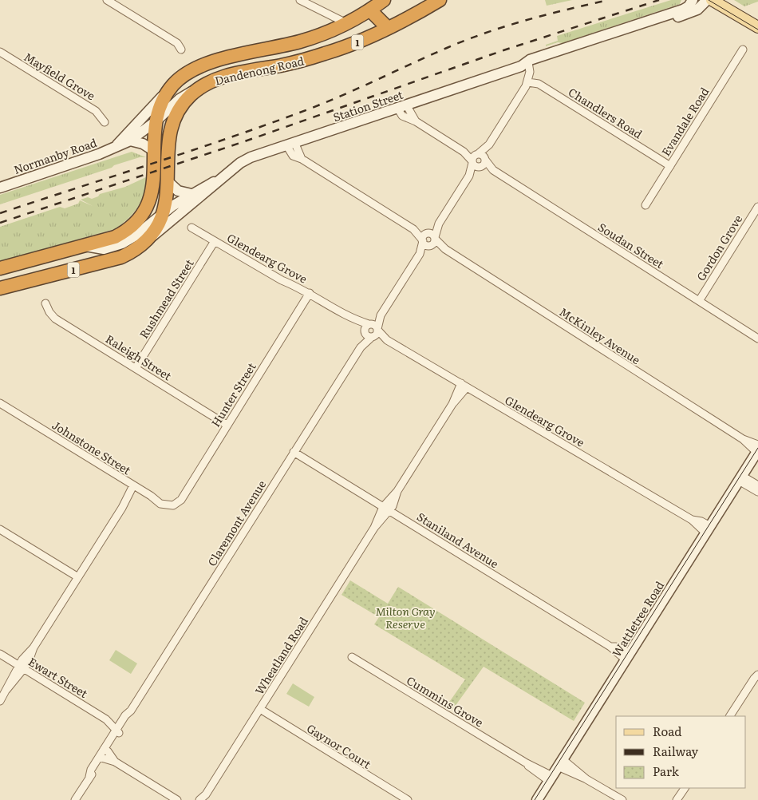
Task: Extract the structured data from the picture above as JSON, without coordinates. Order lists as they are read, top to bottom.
{
  "streets": {
    "highway": ["1", "Dandenong Road"],
    "street": [
      "Mayfield Grove",
      "Station Street",
      "Chandlers Road",
      "Evandale Road",
      "Normanby Road",
      "Soudan Street",
      "Gordon Grove",
      "Glendearg Grove",
      "Rushmead Street",
      "McKinley Avenue",
      "Raleigh Street",
      "Hunter Street",
      "Johnstone Street",
      "Claremont Avenue",
      "Staniland Avenue",
      "Wattletree Road",
      "Wheatland Road",
      "Ewart Street",
      "Cummins Grove",
      "Gaynor Court"
    ]
  },
  "crossings": [
    ["Dandenong Road", "Station Street"],
    ["Dandenong Road", "Normanby Road"],
    ["Station Street", "McKinley Avenue"],
    ["Chandlers Road", "Evandale Road"],
    ["Soudan Street", "Gordon Grove"],
    ["Glendearg Grove", "Rushmead Street"],
    ["Glendearg Grove", "Hunter Street"],
    ["Glendearg Grove", "Claremont Avenue"],
    ["Glendearg Grove", "Wattletree Road"],
    ["Glendearg Grove", "Wheatland Road"],
    ["Rushmead Street", "Raleigh Street"],
    ["McKinley Avenue", "Wattletree Road"],
    ["Raleigh Street", "Hunter Street"],
    ["Hunter Street", "Johnstone Street"],
    ["Claremont Avenue", "Staniland Avenue"],
    ["Claremont Avenue", "Ewart Street"],
    ["Staniland Avenue", "Wattletree Road"],
    ["Staniland Avenue", "Wheatland Road"],
    ["Wattletree Road", "Cummins Grove"],
    ["Wheatland Road", "Gaynor Court"]
  ],
  "parks": ["Milton Gray Reserve"],
  "legend": ["Road", "Railway", "Park"]
}
